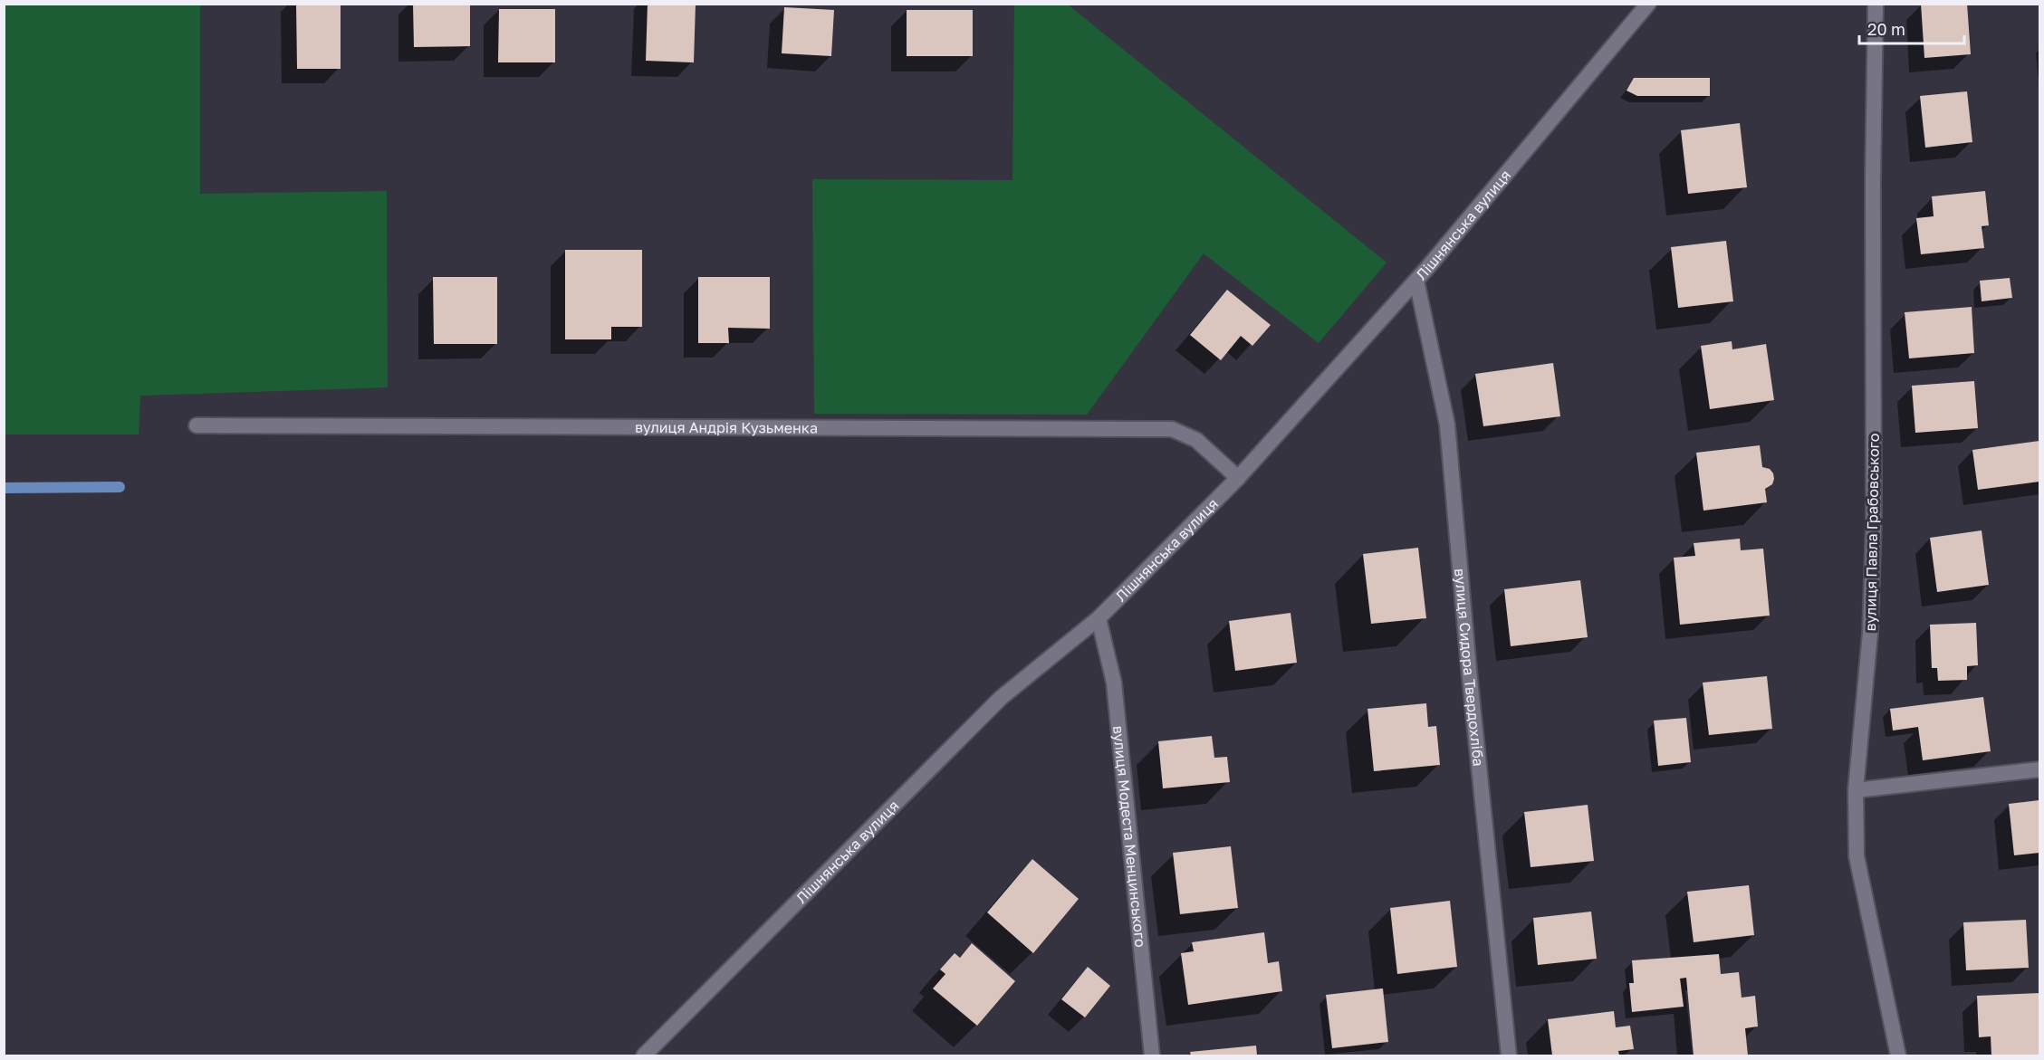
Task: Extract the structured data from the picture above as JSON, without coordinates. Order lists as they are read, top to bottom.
{
  "streets": {
    "street": [
      "Лішнянська вулиця",
      "вулиця Андрія Кузьменка",
      "вулиця Павла Грабовського",
      "вулиця Сидора Твердохліба",
      "вулиця Модеста Менцинського"
    ]
  },
  "crossings": [
    ["Лішнянська вулиця", "вулиця Андрія Кузьменка"],
    ["Лішнянська вулиця", "вулиця Сидора Твердохліба"],
    ["Лішнянська вулиця", "вулиця Модеста Менцинського"]
  ],
  "scale_bar": "20 m"
}
